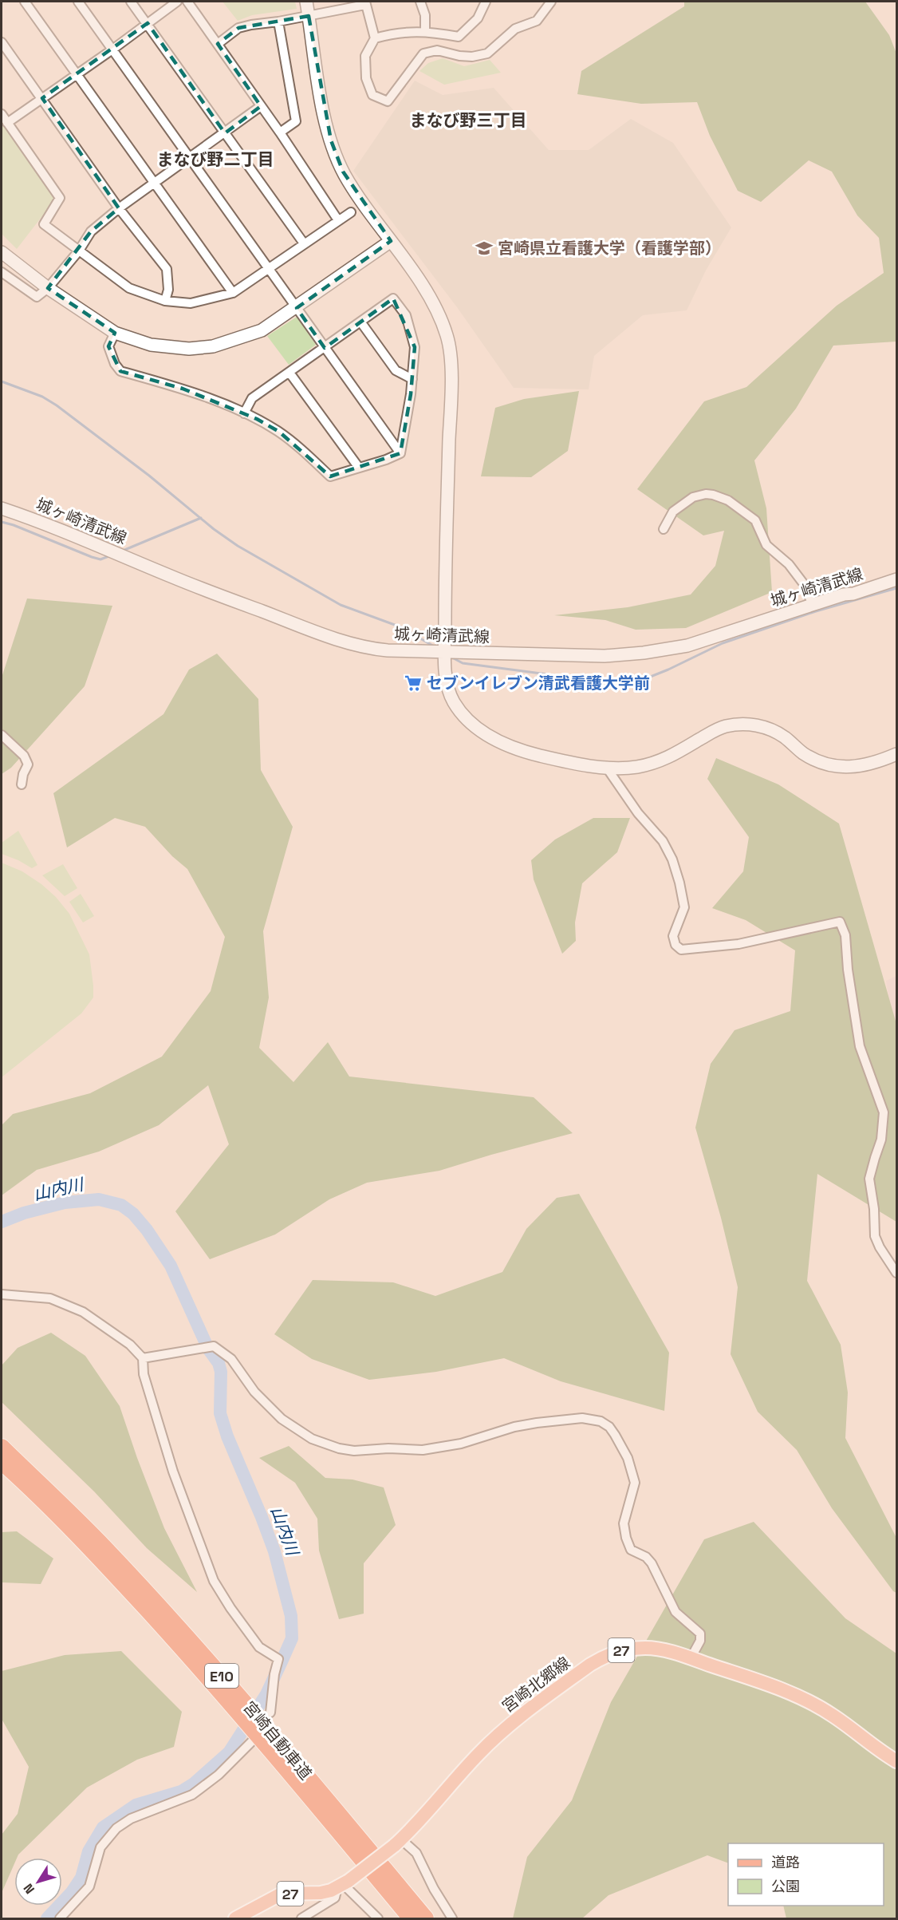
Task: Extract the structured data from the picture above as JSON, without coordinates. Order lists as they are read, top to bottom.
{
  "streets": {
    "highway": ["E10", "宮崎自動車道"],
    "main road": ["27", "宮崎北郷線"],
    "street": ["城ヶ崎清武線"]
  },
  "districts": ["まなび野三丁目", "まなび野二丁目"],
  "water": ["山内川"],
  "places": {
    "school or university": ["宮崎県立看護大学（看護学部）"],
    "supermarket": ["セブンイレブン清武看護大学前"]
  },
  "legend": ["道路", "公園"],
  "north": "bottom left"
}
